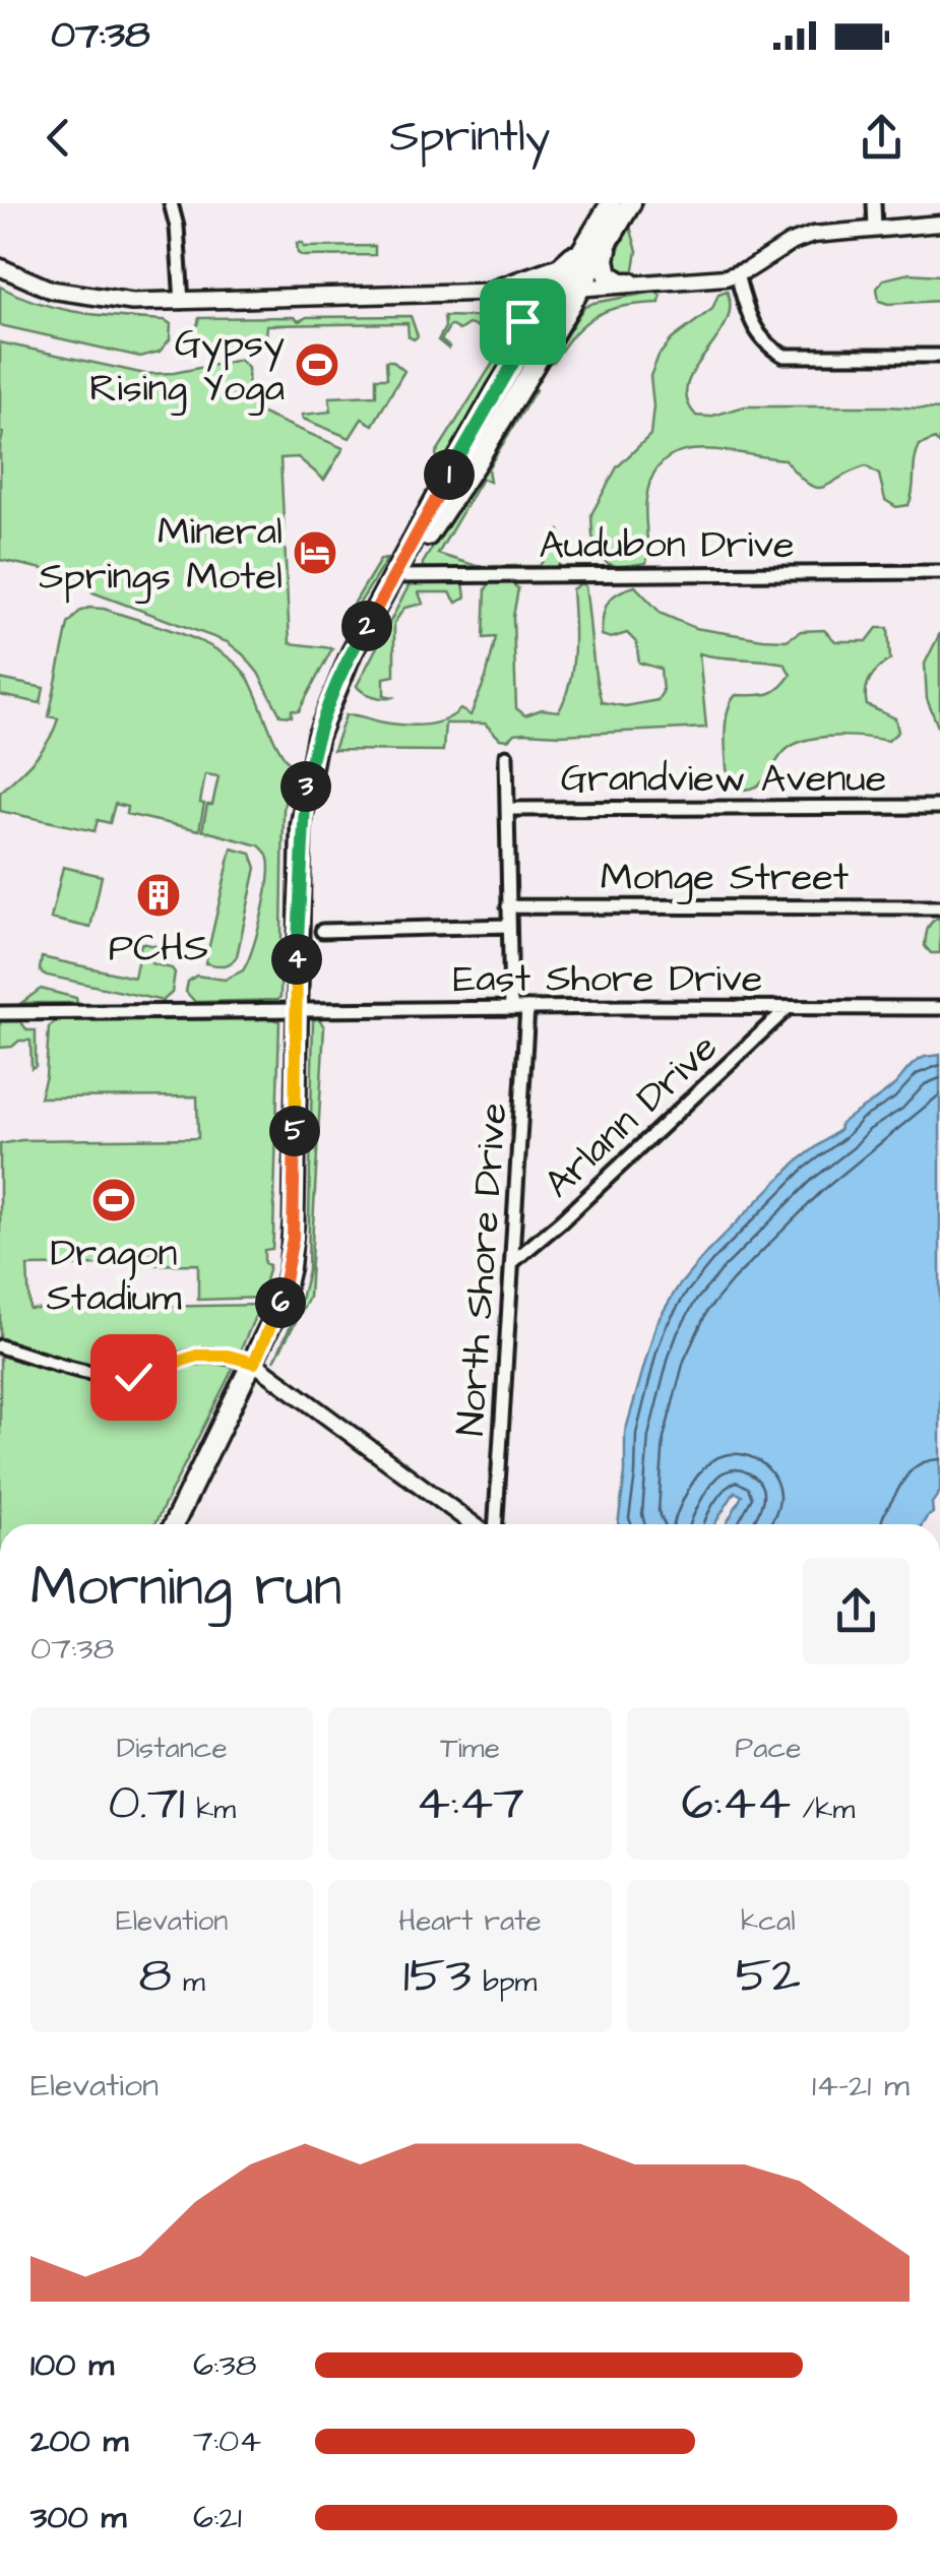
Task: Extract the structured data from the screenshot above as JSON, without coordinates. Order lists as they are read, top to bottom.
{
  "streets": {
    "street": [
      "Audubon Drive",
      "Grandview Avenue",
      "Monge Street",
      "East Shore Drive",
      "Arlann Drive",
      "North Shore Drive"
    ]
  },
  "crossings": [
    ["East Shore Drive", "Arlann Drive"],
    ["East Shore Drive", "North Shore Drive"],
    ["Arlann Drive", "North Shore Drive"]
  ],
  "places": {
    "sports": ["Gypsy Rising Yoga", "Dragon Stadium"],
    "hotel": ["Mineral Springs Motel"],
    "building": ["PCHS"]
  },
  "page": {
    "status": "07:38",
    "header": "Sprintly",
    "pins": [
      "1",
      "2",
      "3",
      "4",
      "5",
      "6"
    ],
    "heading": ["Morning run", "07:38"],
    "stats": [
      ["Distance", "0.71 km"],
      ["Time", "4:47"],
      ["Pace", "6:44 /km"],
      ["Elevation", "8 m"],
      ["Heart rate", "153 bpm"],
      ["kcal", "52"]
    ],
    "chart": ["Elevation", "14–21 m"],
    "list": [
      {
        "name": "100 m",
        "note": "6:38"
      },
      {
        "name": "200 m",
        "note": "7:04"
      },
      {
        "name": "300 m",
        "note": "6:21"
      }
    ]
  }
}
